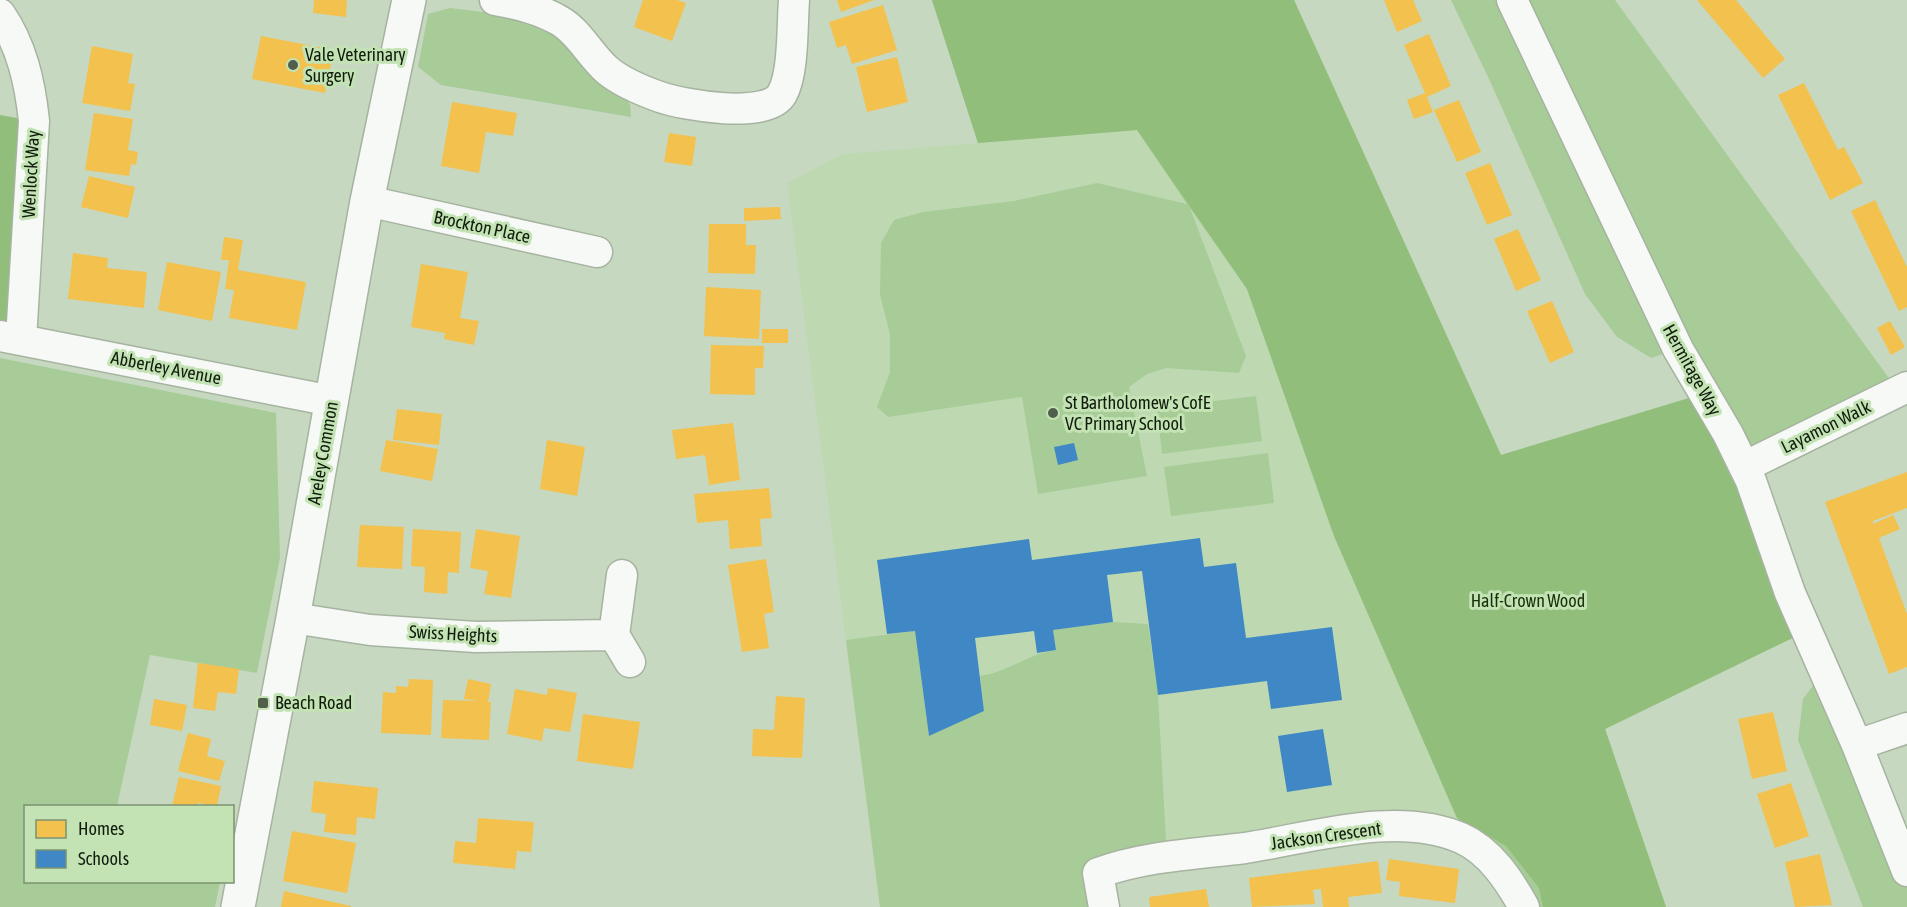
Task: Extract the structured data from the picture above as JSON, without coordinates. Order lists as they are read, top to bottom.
{
  "streets": {
    "main road": ["Areley Common"],
    "street": [
      "Wenlock Way",
      "Brockton Place",
      "Abberley Avenue",
      "Hermitage Way",
      "Layamon Walk",
      "Swiss Heights",
      "Jackson Crescent"
    ]
  },
  "crossings": [
    ["Wenlock Way", "Abberley Avenue"],
    ["Brockton Place", "Areley Common"],
    ["Abberley Avenue", "Areley Common"],
    ["Hermitage Way", "Layamon Walk"],
    ["Areley Common", "Swiss Heights"]
  ],
  "parks": ["Half-Crown Wood"],
  "places": {
    "other": ["Vale Veterinary Surgery", "St Bartholomew's CofE VC Primary School"],
    "transit": ["Beach Road"]
  },
  "legend": ["Homes", "Schools"]
}
